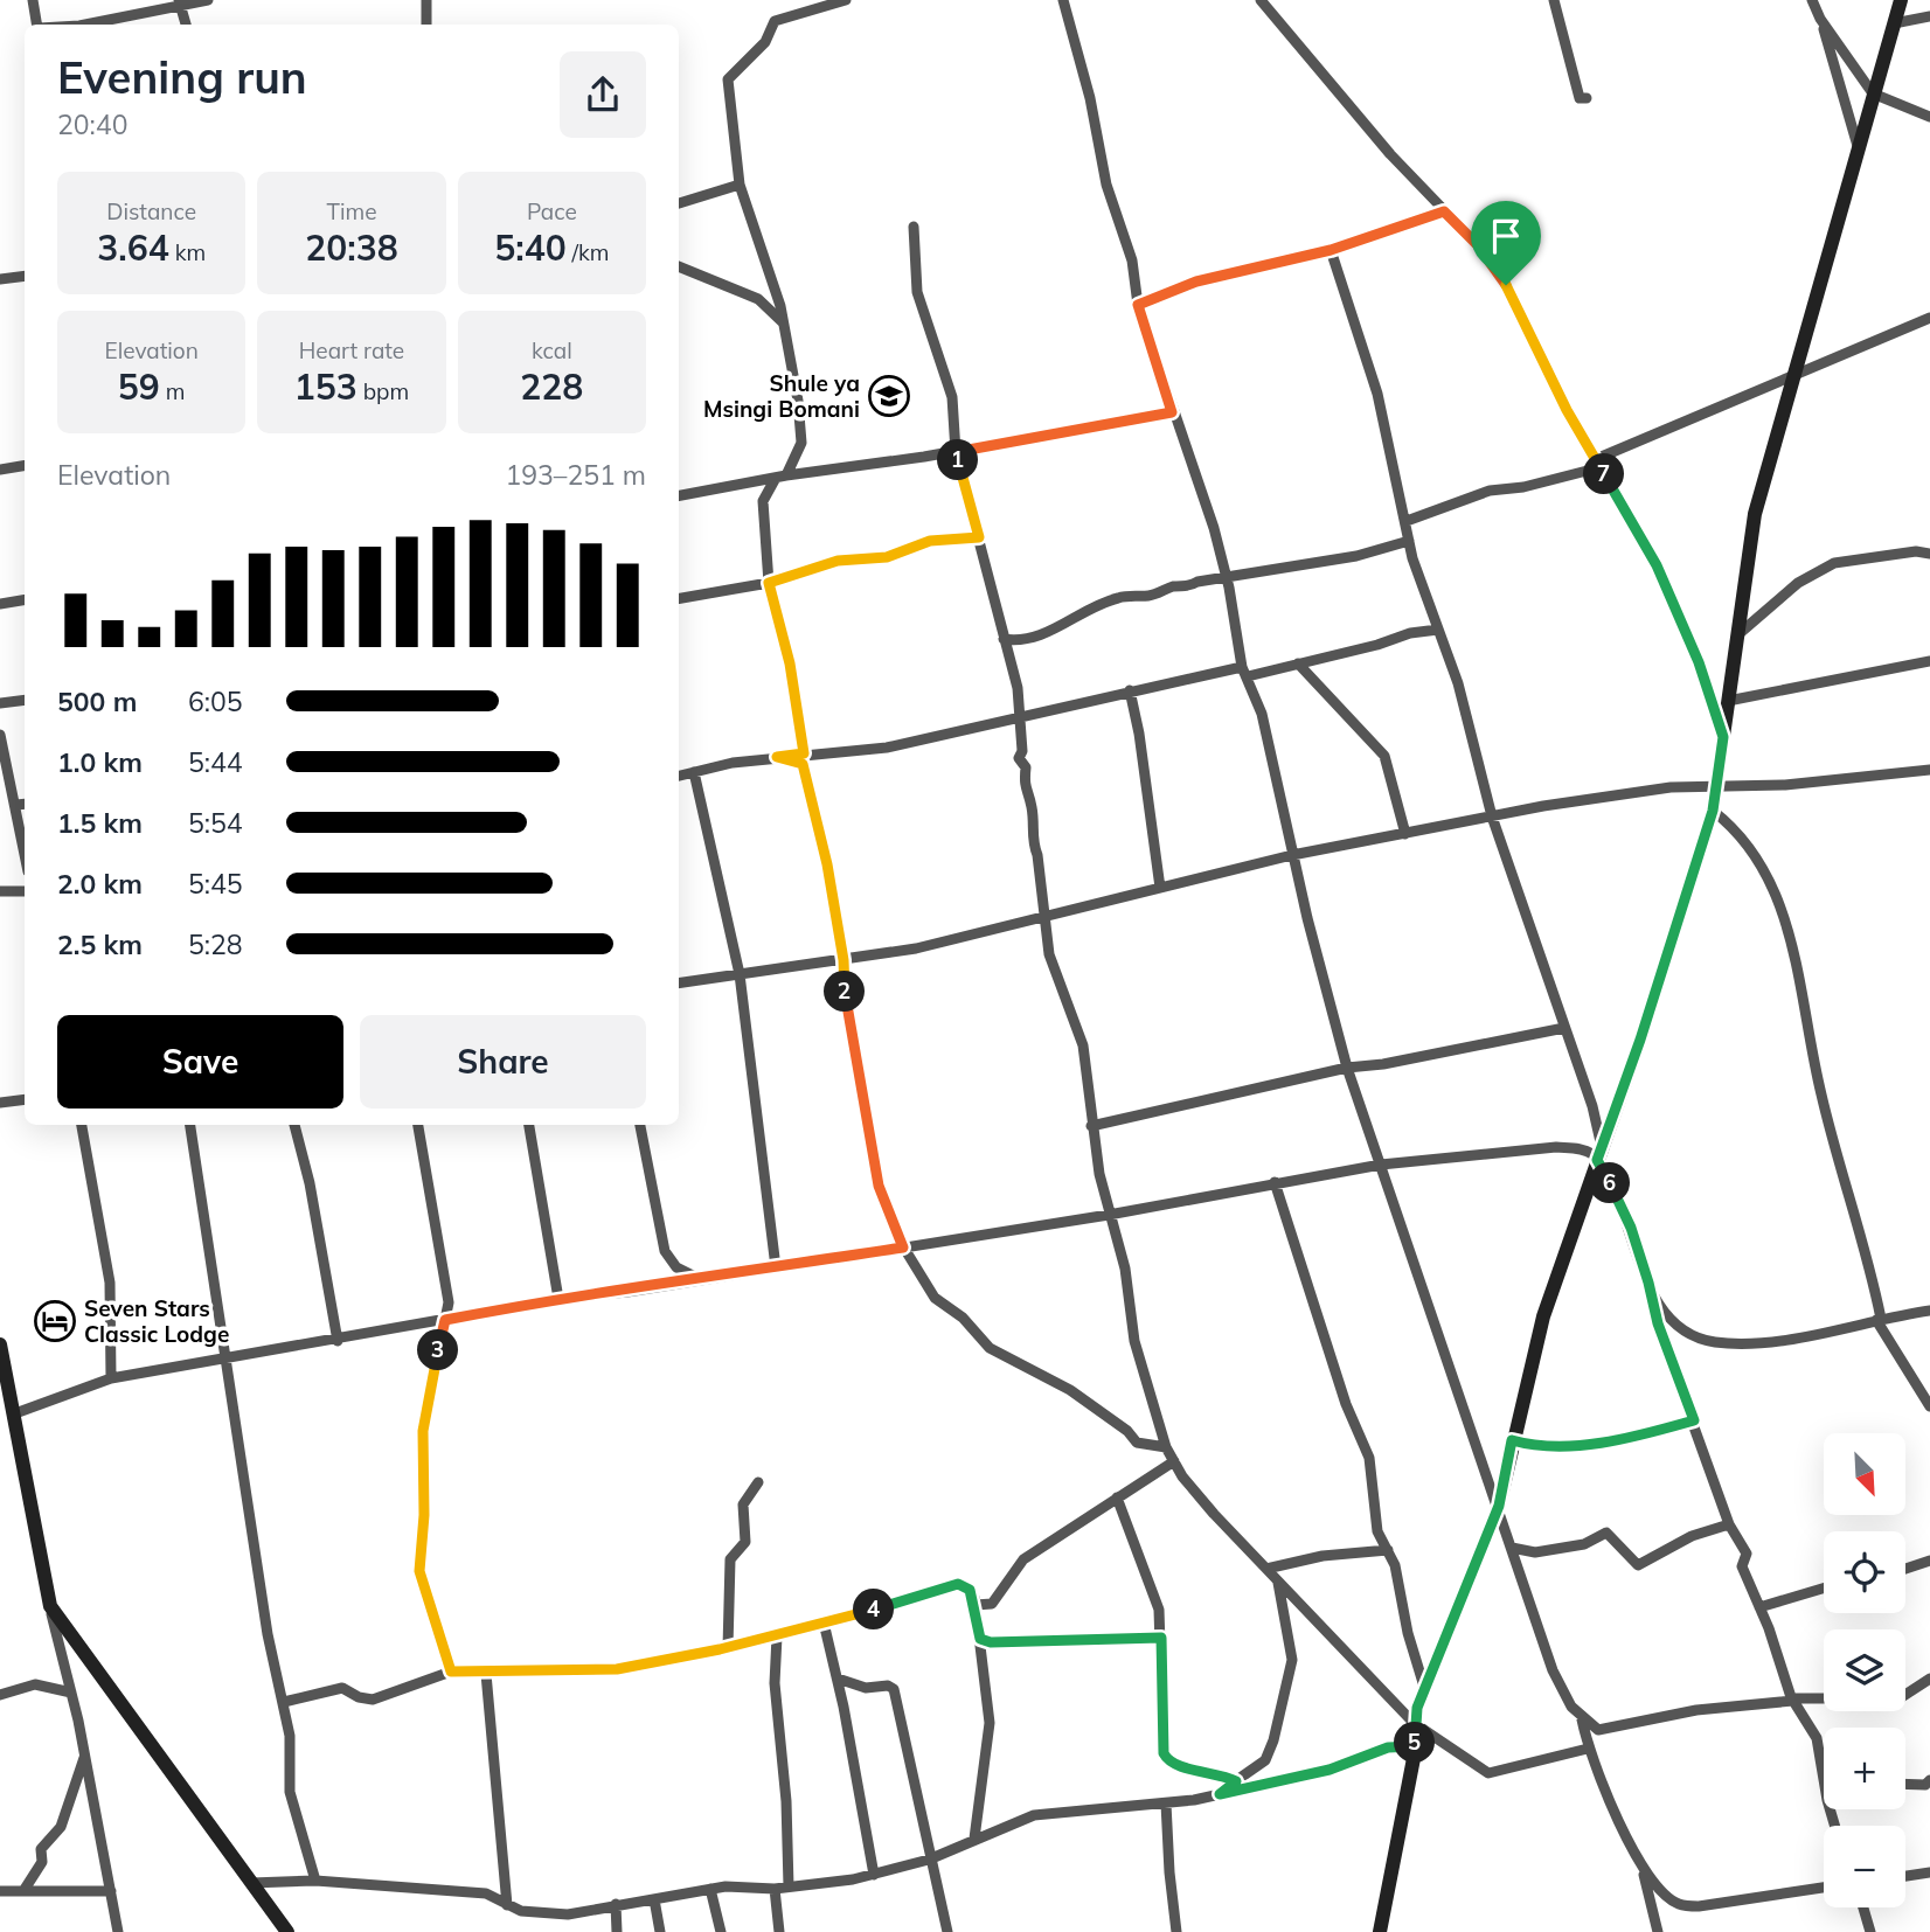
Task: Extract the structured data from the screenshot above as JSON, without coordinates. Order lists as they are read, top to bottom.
{
  "places": {
    "school or university": ["Shule ya Msingi Bomani"],
    "hotel": ["Seven Stars Classic Lodge"]
  },
  "north": "bottom right",
  "page": {
    "heading": ["Evening run", "20:40"],
    "stats": [
      ["Distance", "3.64 km"],
      ["Time", "20:38"],
      ["Pace", "5:40 /km"],
      ["Elevation", "59 m"],
      ["Heart rate", "153 bpm"],
      ["kcal", "228"]
    ],
    "pins": [
      "1",
      "7",
      "2",
      "6",
      "3",
      "4",
      "5"
    ],
    "chart": ["Elevation", "193–251 m"],
    "list": [
      {
        "name": "500 m",
        "note": "6:05"
      },
      {
        "name": "1.0 km",
        "note": "5:44"
      },
      {
        "name": "1.5 km",
        "note": "5:54"
      },
      {
        "name": "2.0 km",
        "note": "5:45"
      },
      {
        "name": "2.5 km",
        "note": "5:28"
      }
    ],
    "buttons": ["Save", "Share"],
    "map_buttons": ["+", "−"]
  }
}
